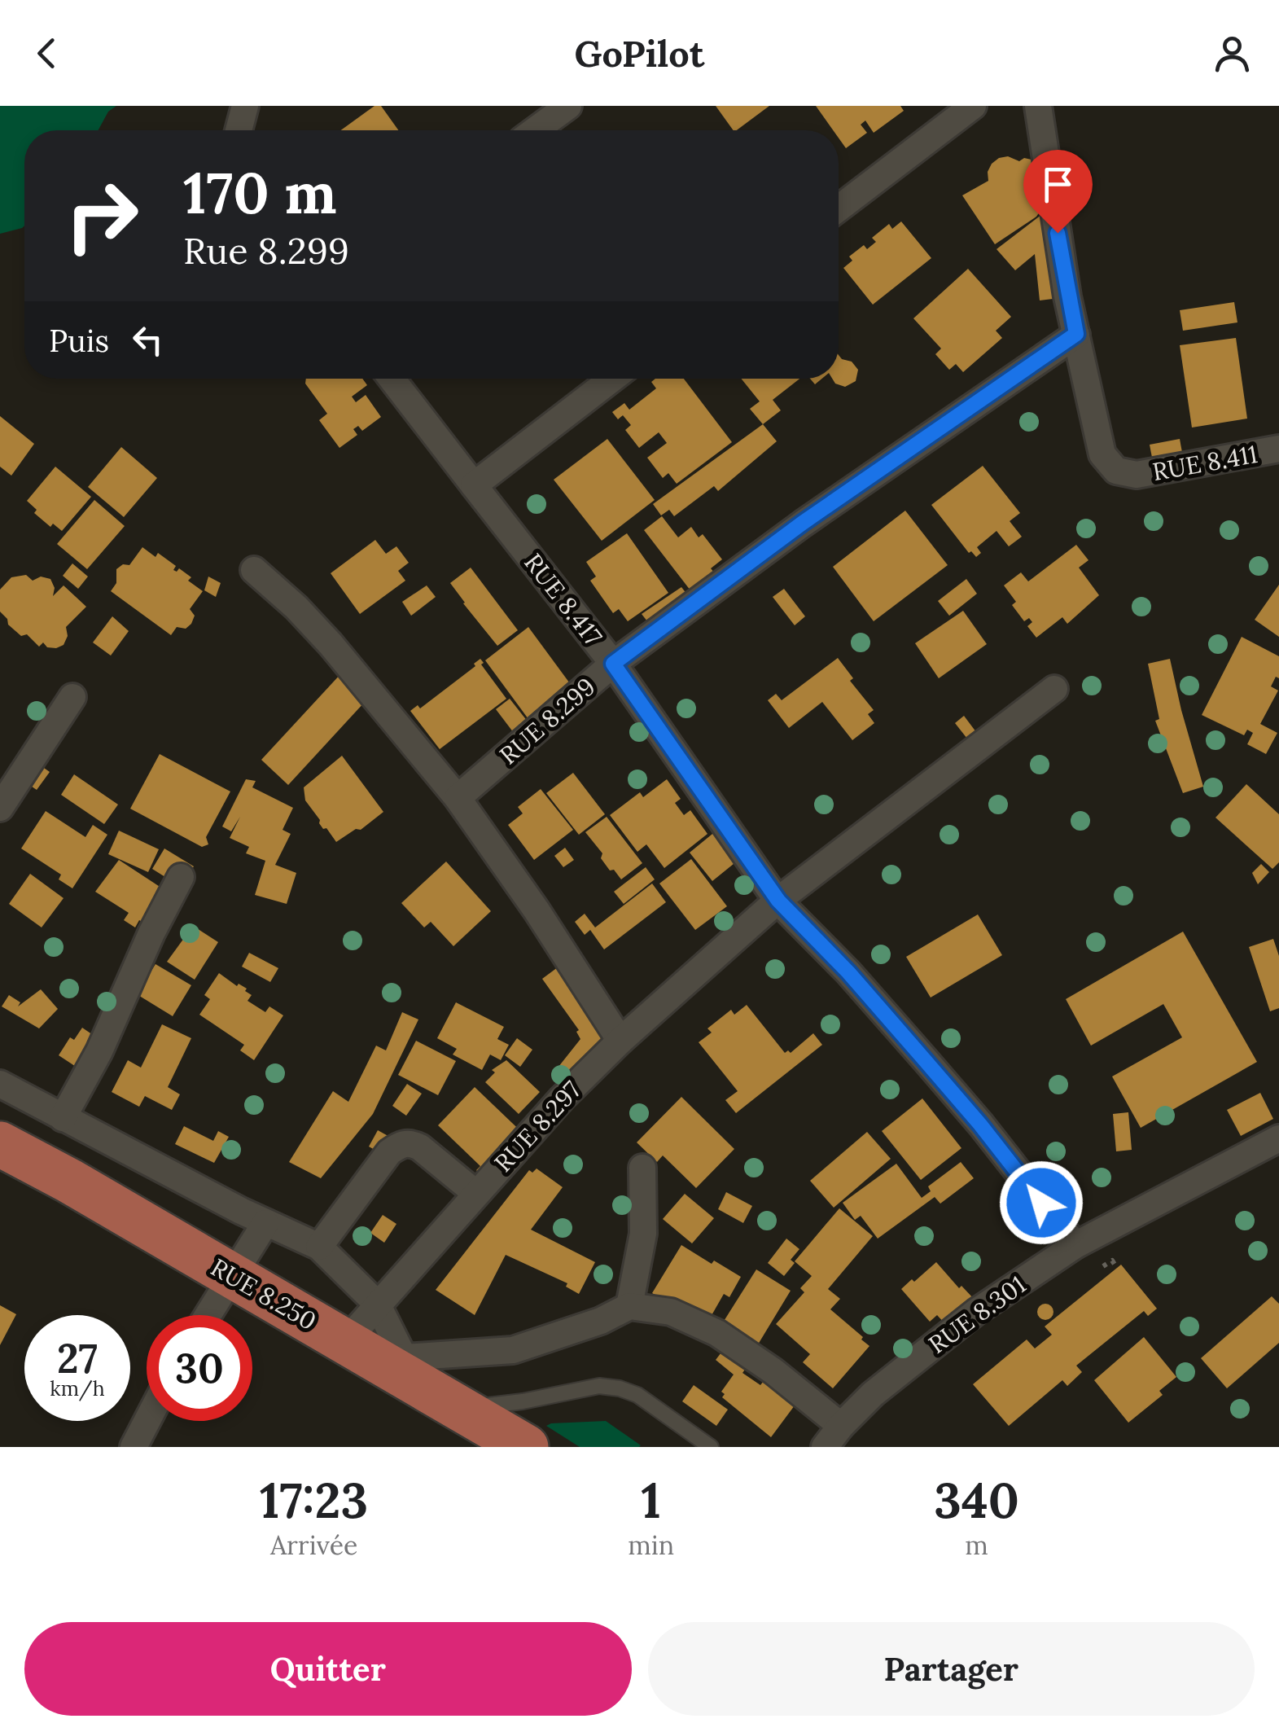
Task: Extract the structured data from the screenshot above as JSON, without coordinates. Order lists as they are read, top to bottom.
{
  "streets": {
    "highway": ["RUE 8.250"],
    "street": [
      "RUE 8.411",
      "RUE 8.417",
      "RUE 8.299",
      "RUE 8.297",
      "RUE 8.301"
    ]
  },
  "crossings": [
    ["RUE 8.411", "RUE 8.299"],
    ["RUE 8.417", "RUE 8.299"],
    ["RUE 8.417", "RUE 8.297"],
    ["RUE 8.417", "RUE 8.301"],
    ["RUE 8.297", "RUE 8.250"]
  ],
  "page": {
    "header": "GoPilot",
    "turn": ["170 m", "Rue 8.299"],
    "then": "Puis",
    "speed": "27 km/h",
    "limit": "30",
    "eta": [
      "17:23",
      "Arrivée",
      "1",
      "min",
      "340",
      "m"
    ],
    "buttons": ["Quitter", "Partager"]
  }
}
